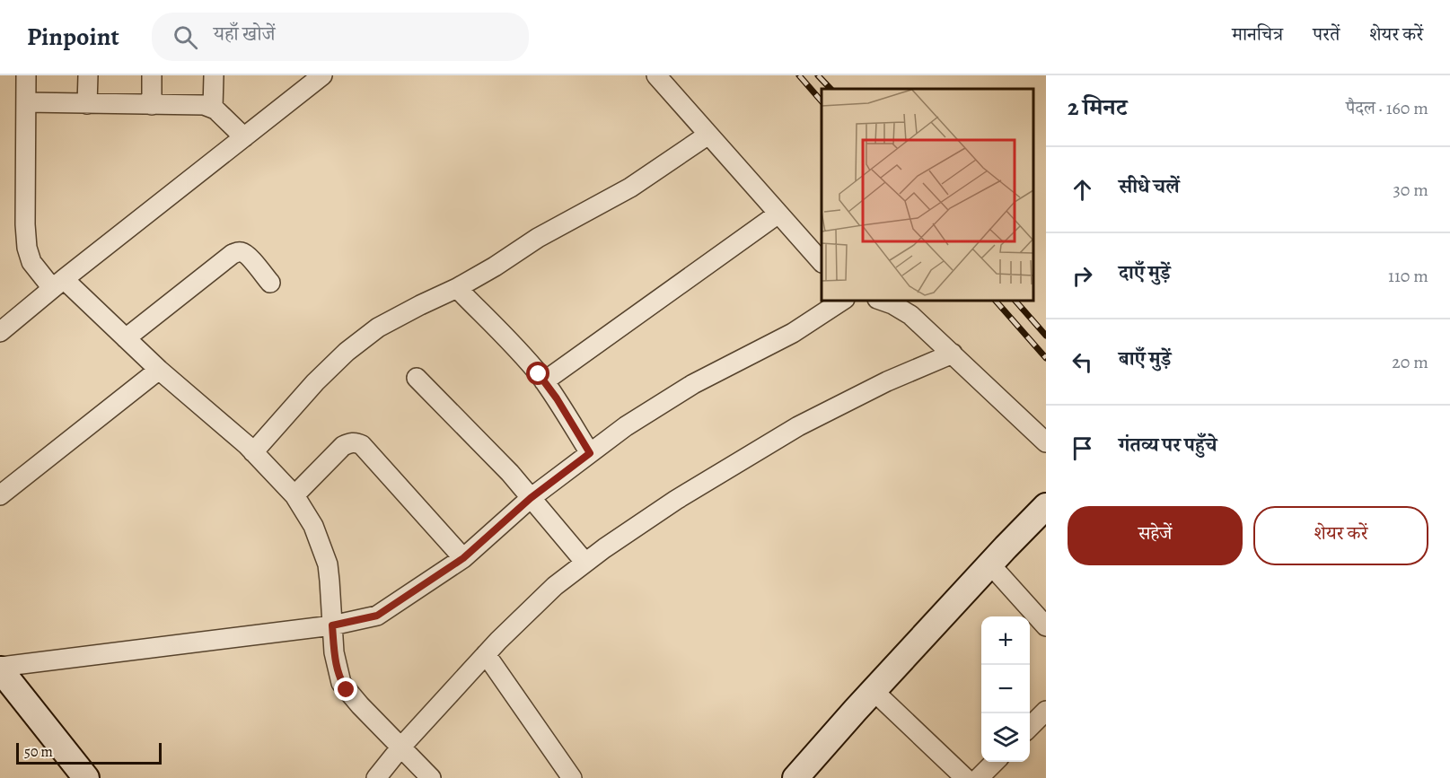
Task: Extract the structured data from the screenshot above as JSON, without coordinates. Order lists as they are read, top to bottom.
{
  "scale_bar": "50 m",
  "page": {
    "header": "Pinpoint",
    "search": "यहाँ खोजें",
    "nav": ["मानचित्र", "परतें", "शेयर करें"],
    "heading": ["2 मिनट", "पैदल · 160 m"],
    "list": [
      ["सीधे चलें", "30 m"],
      ["दाएँ मुड़ें", "110 m"],
      ["बाएँ मुड़ें", "20 m"],
      "गंतव्य पर पहुँचे"
    ],
    "buttons": ["सहेजें", "शेयर करें"],
    "map_buttons": ["+", "−"],
    "scale": "50 m"
  }
}
